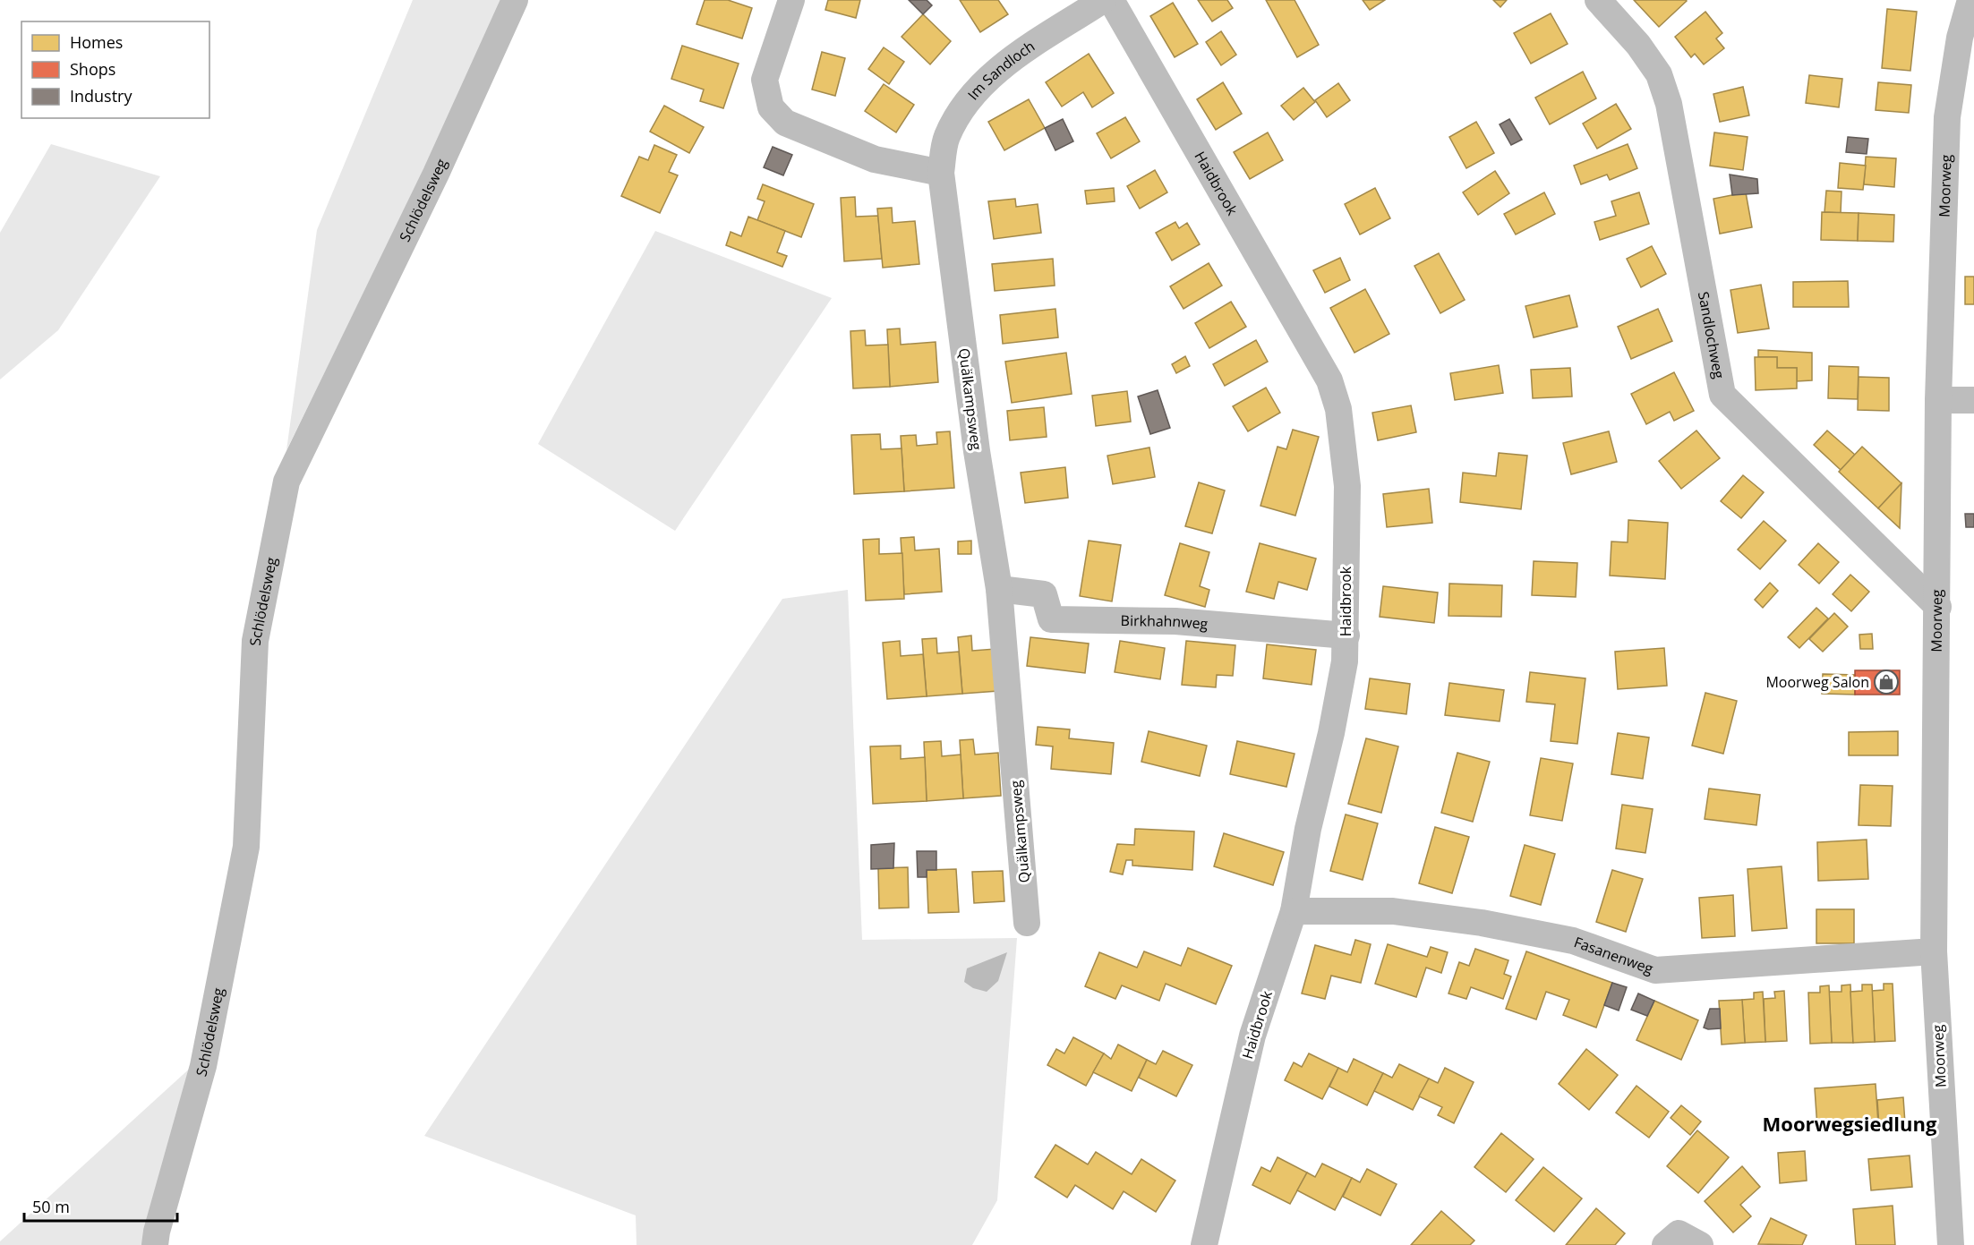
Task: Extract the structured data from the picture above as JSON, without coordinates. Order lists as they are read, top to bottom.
{
  "streets": {
    "street": [
      "Im Sandloch",
      "Haidbrook",
      "Moorweg",
      "Schlödelsweg",
      "Sandlochweg",
      "Quälkampsweg",
      "Birkhahnweg",
      "Fasanenweg"
    ]
  },
  "crossings": [
    ["Im Sandloch", "Quälkampsweg"],
    ["Haidbrook", "Birkhahnweg"],
    ["Haidbrook", "Fasanenweg"],
    ["Moorweg", "Sandlochweg"],
    ["Moorweg", "Fasanenweg"],
    ["Quälkampsweg", "Birkhahnweg"]
  ],
  "districts": ["Moorwegsiedlung"],
  "places": {
    "shop": ["Moorweg Salon"]
  },
  "legend": ["Homes", "Shops", "Industry"],
  "scale_bar": "50 m"
}
